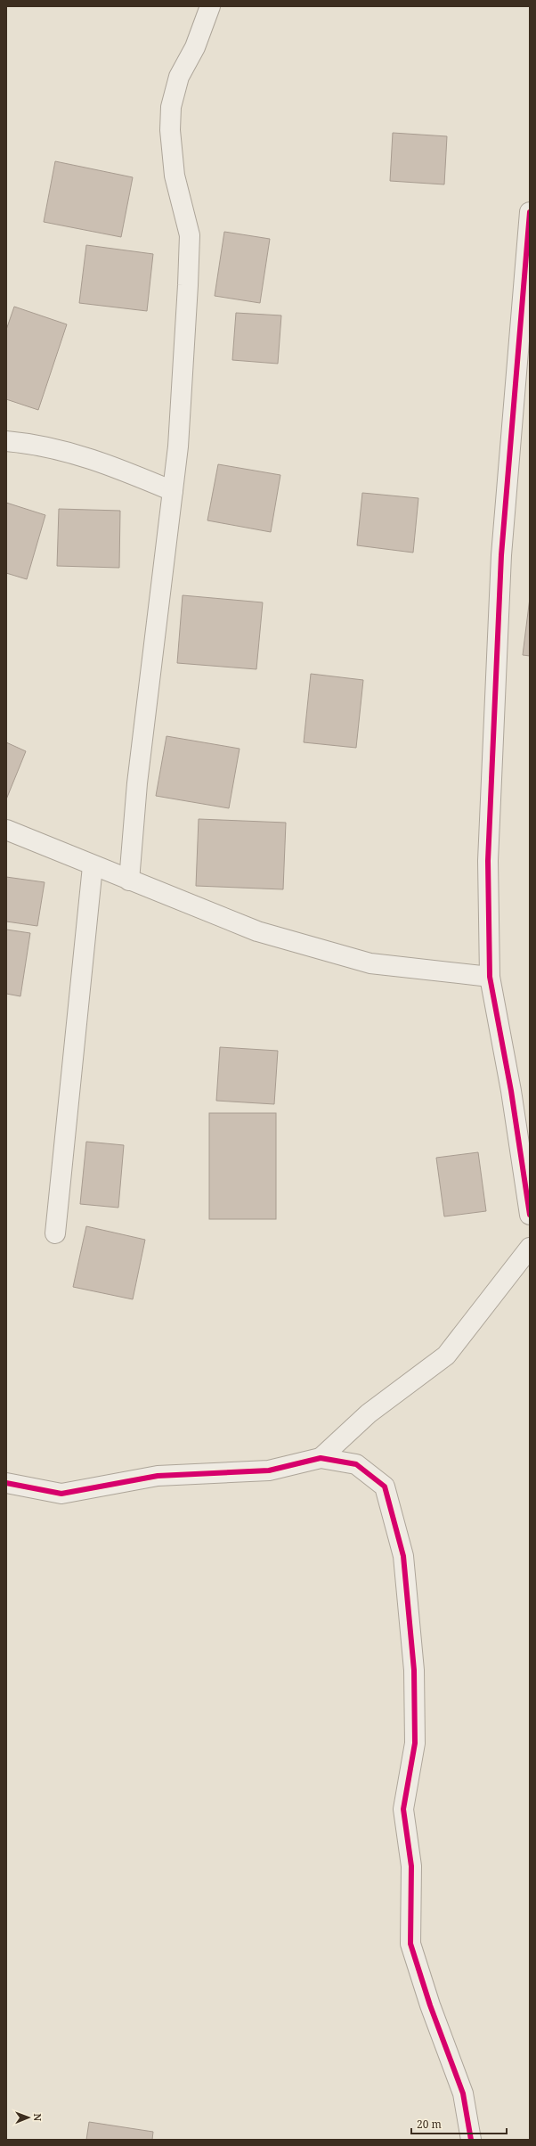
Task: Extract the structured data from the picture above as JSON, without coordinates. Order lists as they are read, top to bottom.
{
  "scale_bar": "20 m",
  "north": "right"
}
